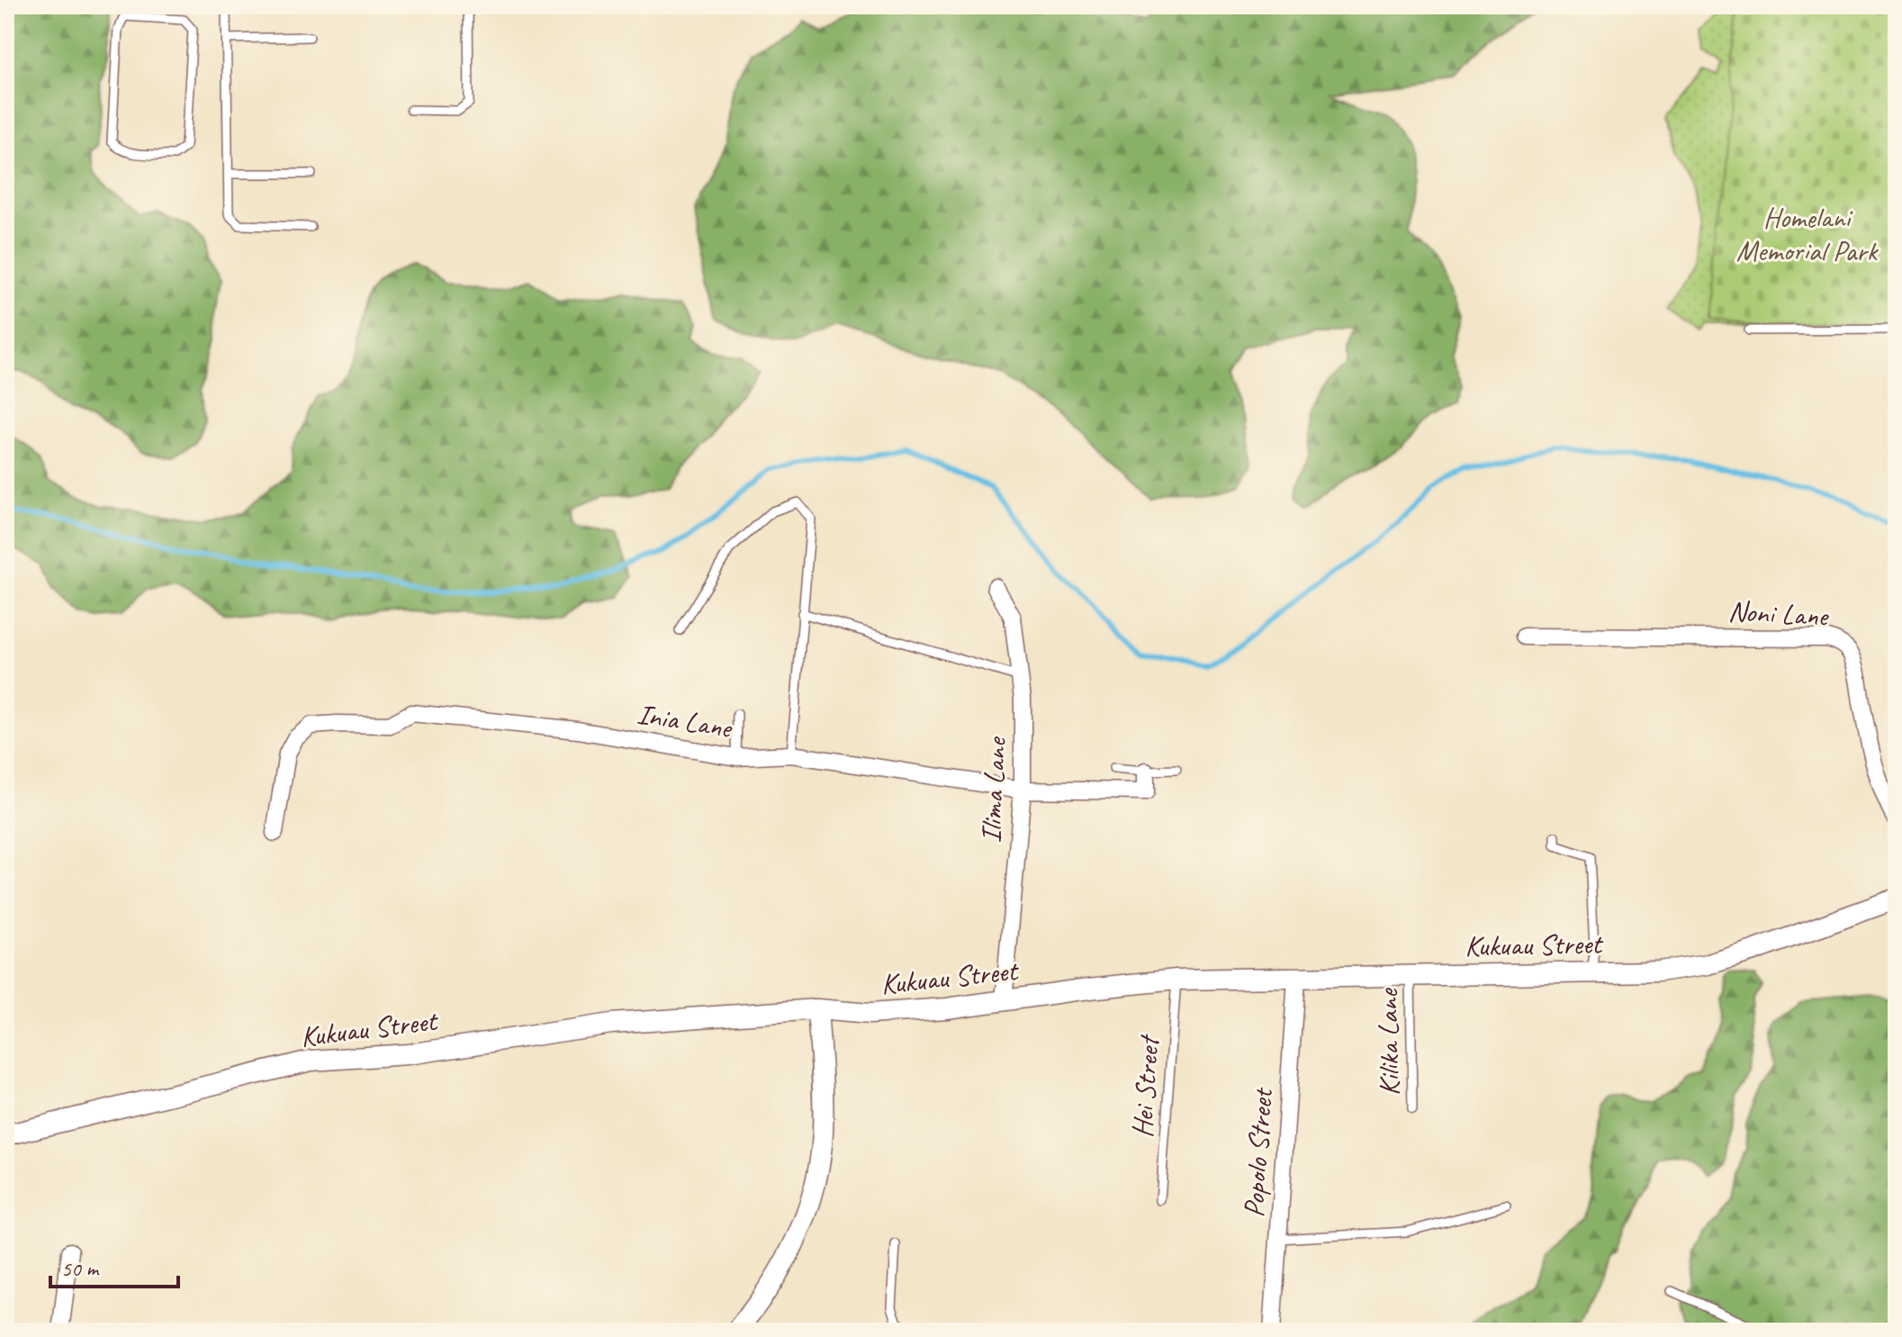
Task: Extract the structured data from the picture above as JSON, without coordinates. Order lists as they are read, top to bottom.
{
  "streets": {
    "street": [
      "Noni Lane",
      "Inia Lane",
      "Ilima Lane",
      "Kukuau Street",
      "Popolo Street"
    ],
    "lane": ["Kilika Lane", "Hei Street"]
  },
  "crossings": [
    ["Inia Lane", "Ilima Lane"],
    ["Ilima Lane", "Kukuau Street"],
    ["Kukuau Street", "Kilika Lane"],
    ["Kukuau Street", "Hei Street"],
    ["Kukuau Street", "Popolo Street"]
  ],
  "parks": ["Homelani Memorial Park"],
  "scale_bar": "50 m"
}
